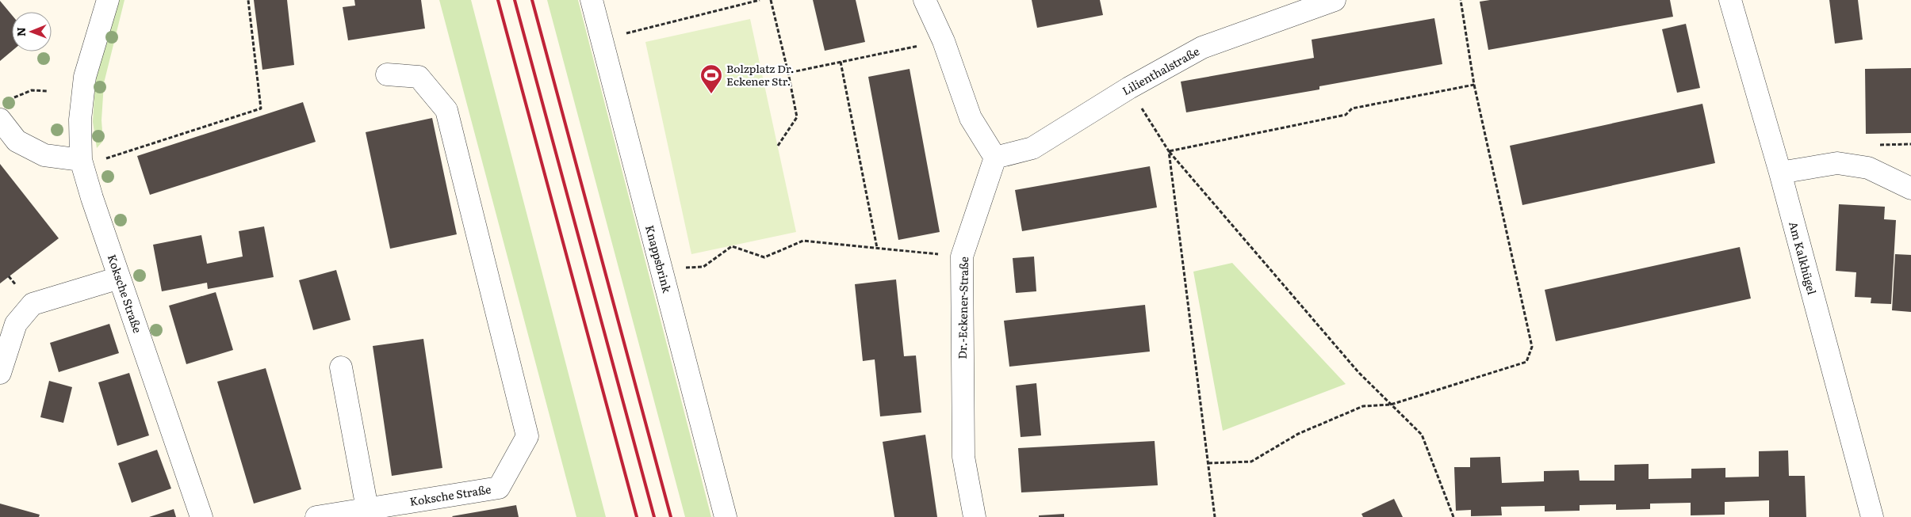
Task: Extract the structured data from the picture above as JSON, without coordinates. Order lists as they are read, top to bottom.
{
  "streets": {
    "street": [
      "Lilienthalstraße",
      "Am Kalkhügel",
      "Knappsbrink",
      "Koksche Straße",
      "Dr.-Eckener-Straße"
    ]
  },
  "crossings": [
    ["Lilienthalstraße", "Dr.-Eckener-Straße"]
  ],
  "places": {
    "sports": ["Bolzplatz Dr. Eckener Str."]
  },
  "north": "left"
}
